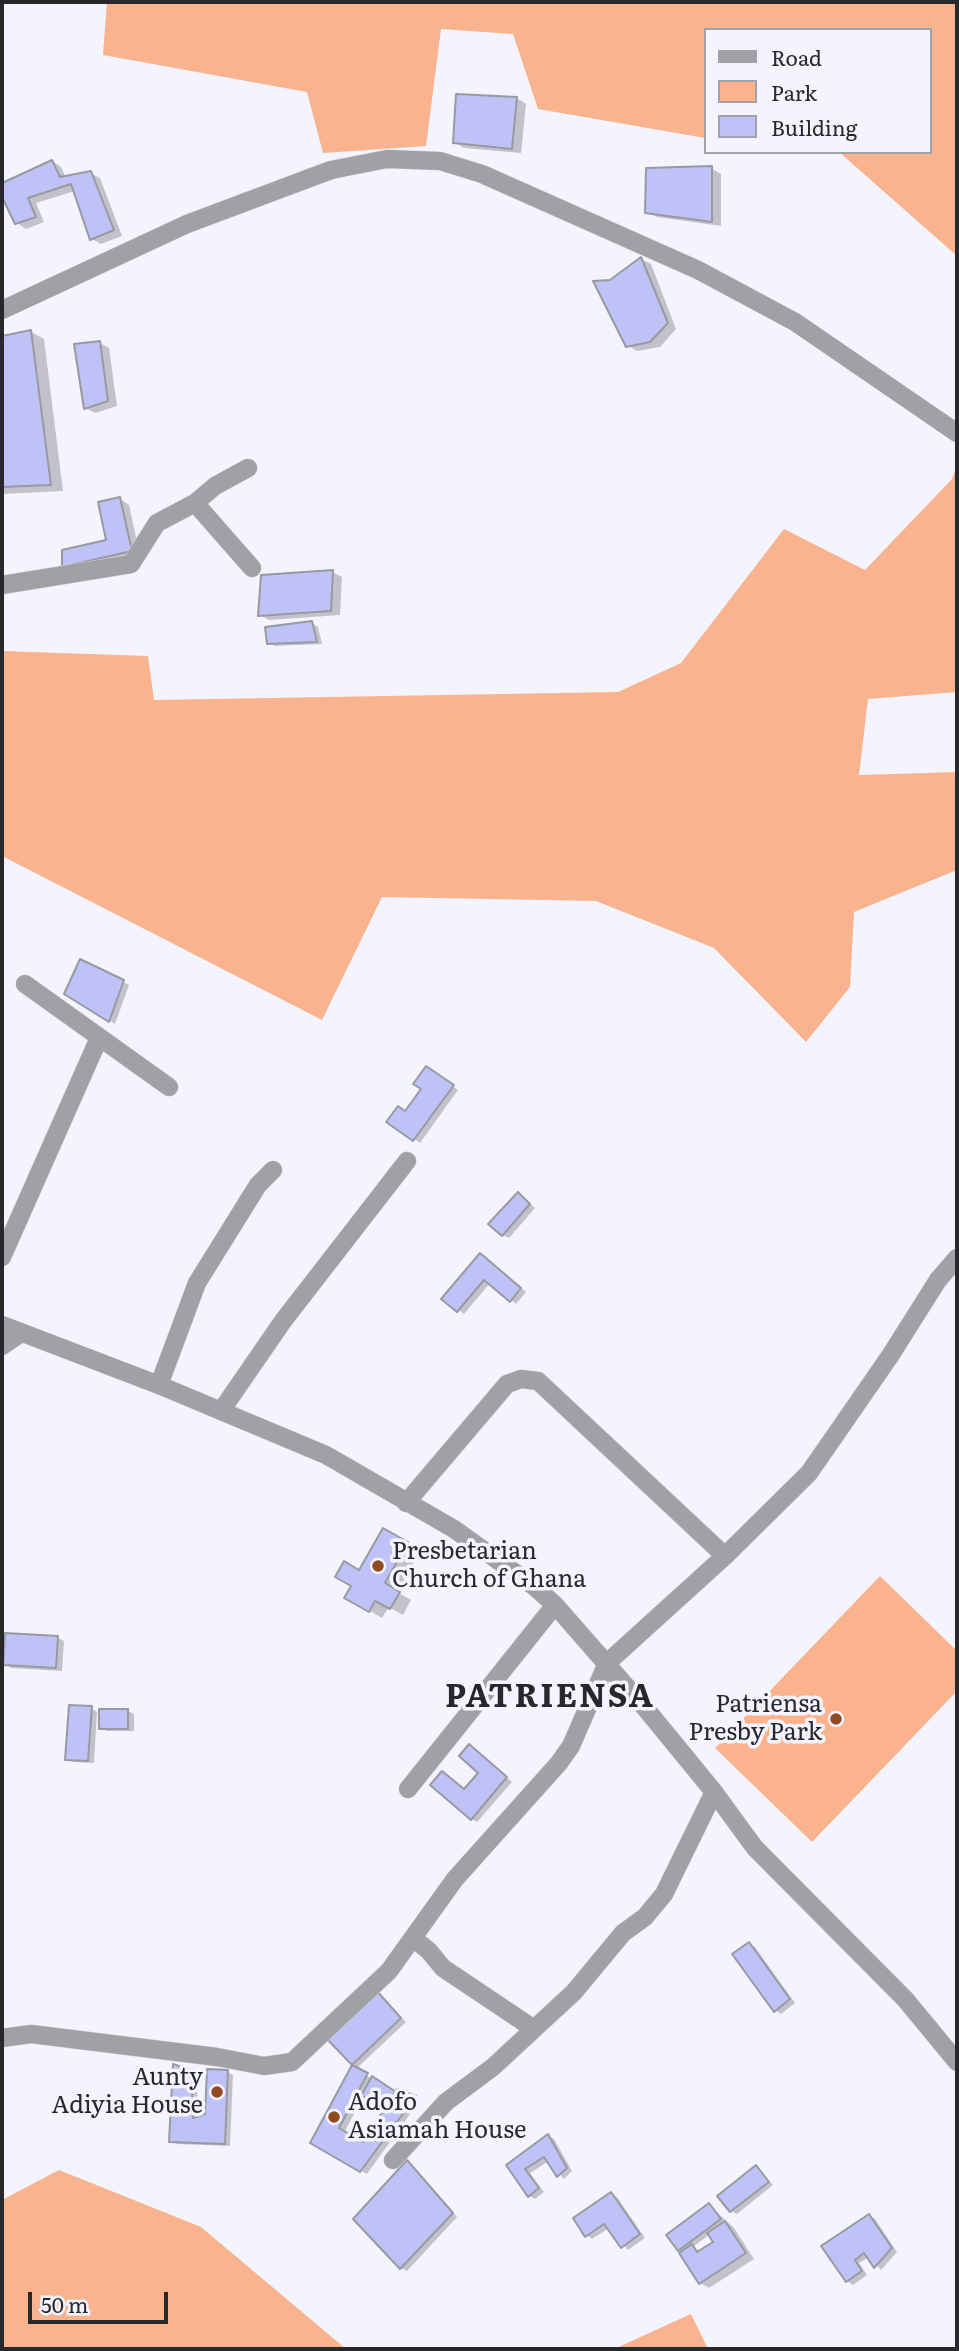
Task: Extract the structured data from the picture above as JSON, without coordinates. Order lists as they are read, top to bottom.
{
  "districts": ["PATRIENSA"],
  "places": [
    "Presbetarian Church of Ghana",
    "Patriensa Presby Park",
    "Aunty Adiyia House",
    "Adofo Asiamah House"
  ],
  "legend": ["Road", "Park", "Building"],
  "scale_bar": "50 m"
}
